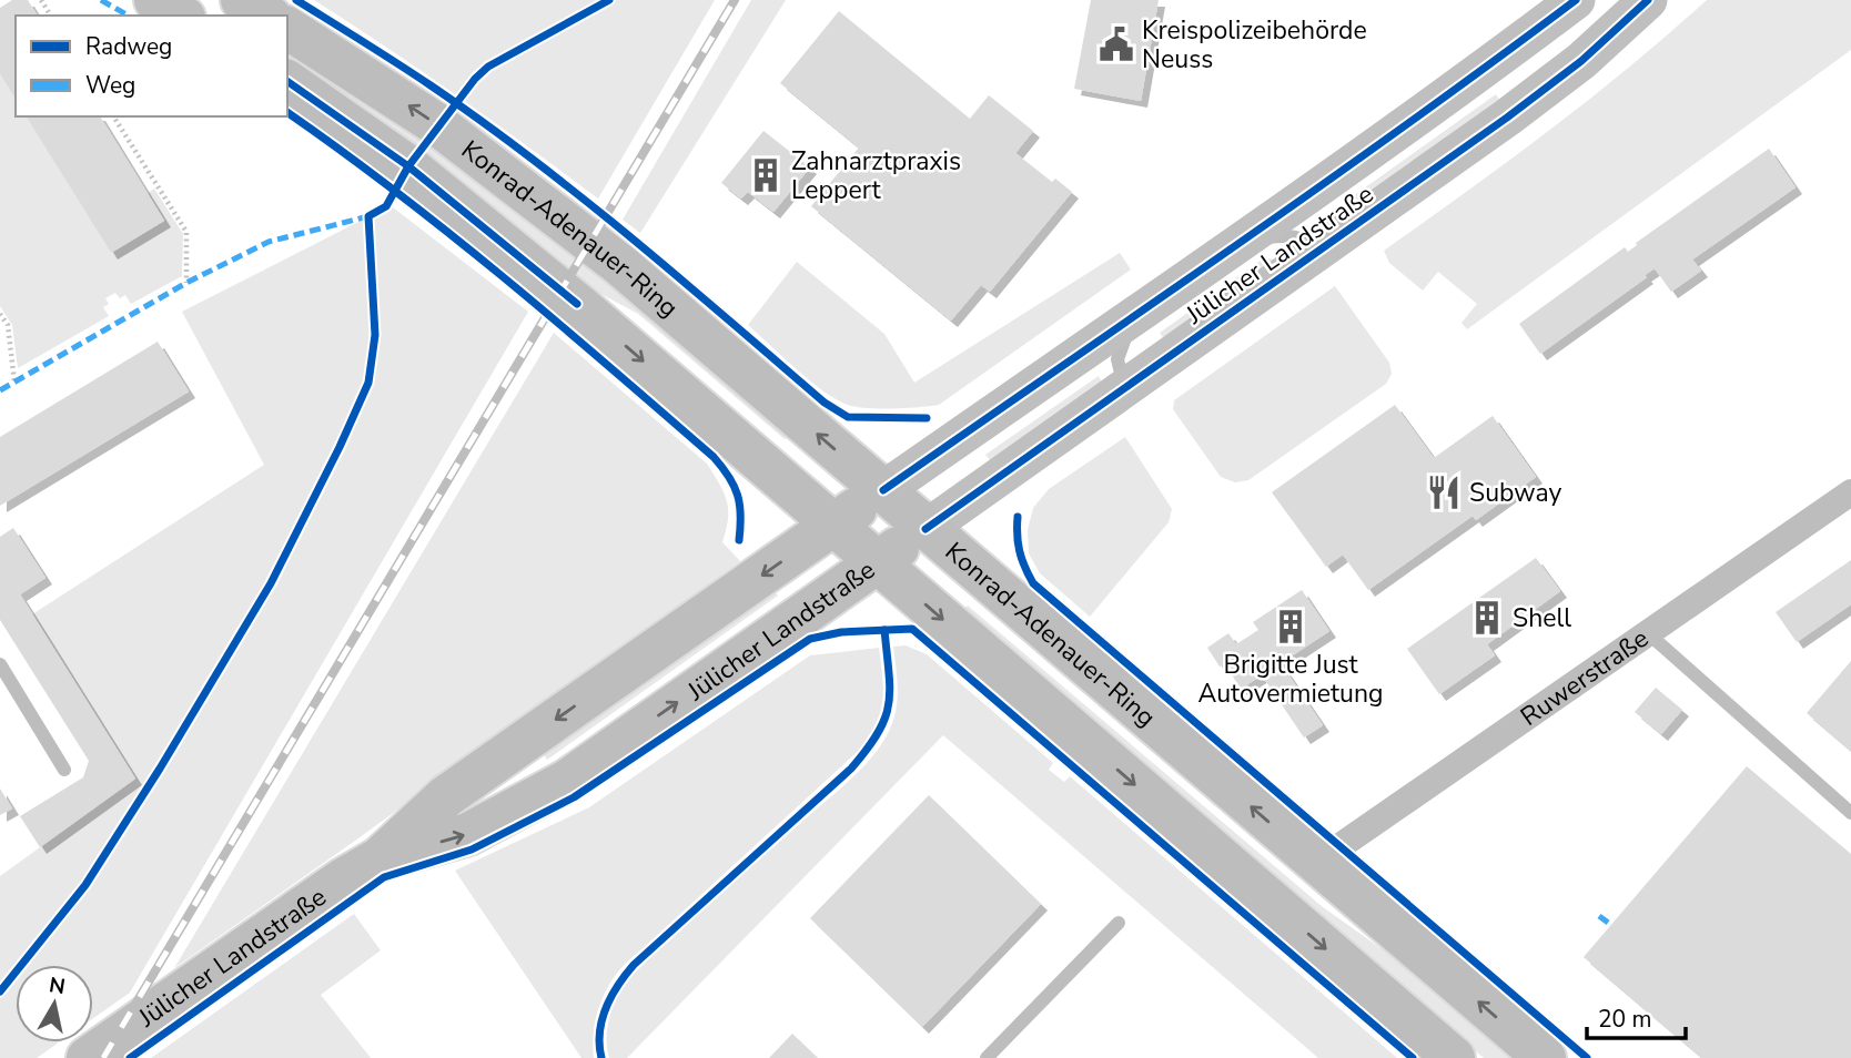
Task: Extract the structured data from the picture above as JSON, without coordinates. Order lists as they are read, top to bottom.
{
  "streets": {
    "main road": ["Konrad-Adenauer-Ring", "Jülicher Landstraße"],
    "street": ["Ruwerstraße"]
  },
  "crossings": [
    ["Konrad-Adenauer-Ring", "Jülicher Landstraße"],
    ["Konrad-Adenauer-Ring", "Ruwerstraße"]
  ],
  "places": {
    "public building": ["Kreispolizeibehörde Neuss"],
    "building": ["Zahnarztpraxis Leppert", "Shell", "Brigitte Just Autovermietung"],
    "restaurant": ["Subway"]
  },
  "legend": ["Radweg", "Weg"],
  "scale_bar": "20 m",
  "north": "top"
}
